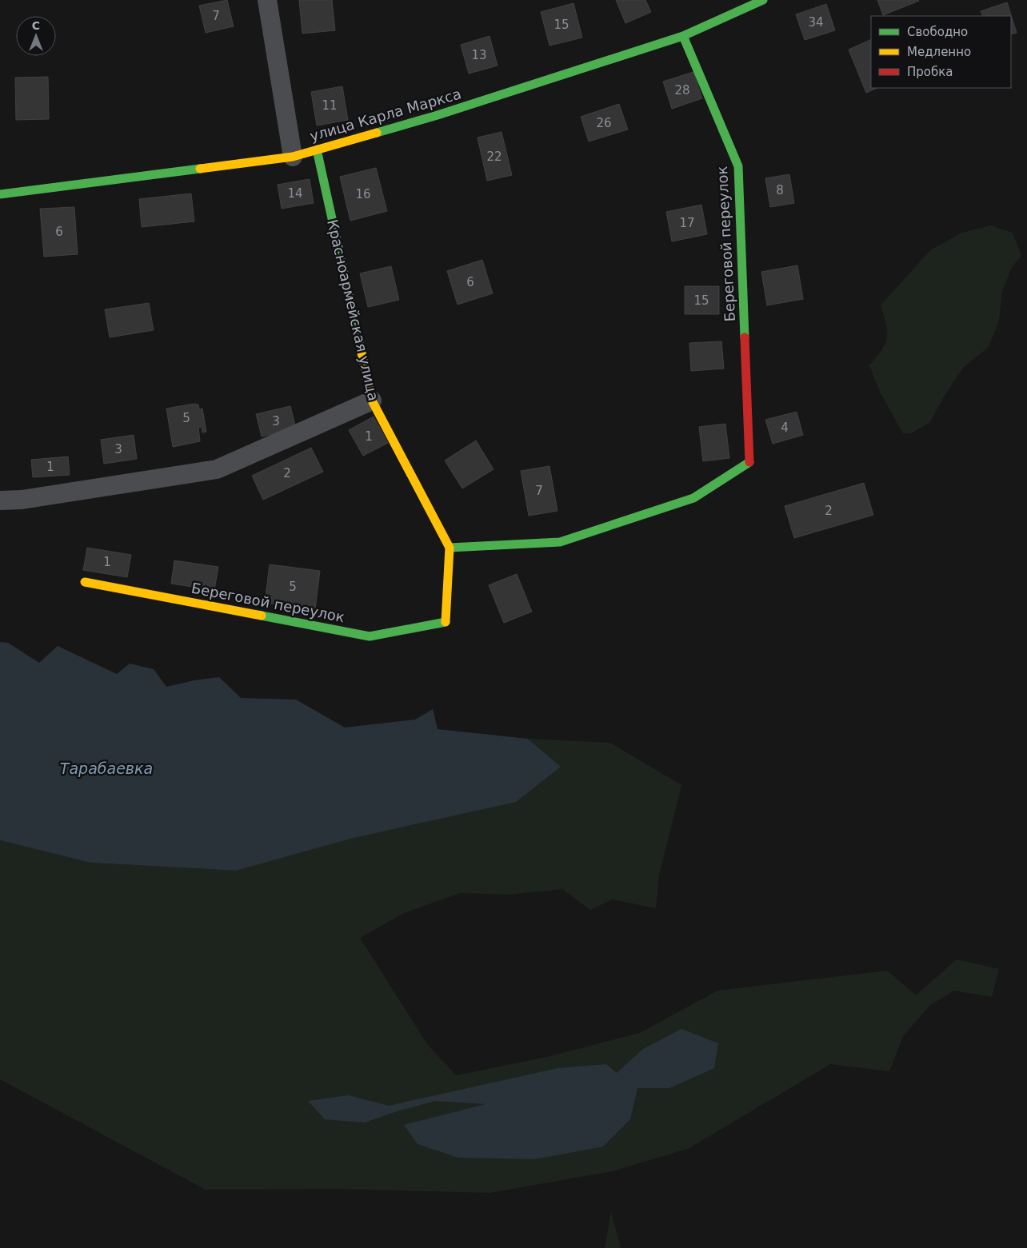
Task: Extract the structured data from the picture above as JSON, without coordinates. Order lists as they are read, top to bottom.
{
  "streets": {
    "street": ["улица Карла Маркса", "Береговой переулок", "Красноармейская улица"]
  },
  "crossings": [
    ["улица Карла Маркса", "Береговой переулок"],
    ["улица Карла Маркса", "Красноармейская улица"],
    ["Береговой переулок", "Красноармейская улица"]
  ],
  "water": ["Тарабаевка"],
  "house_numbers": [
    "7",
    "34",
    "15",
    "13",
    "28",
    "11",
    "26",
    "22",
    "8",
    "14",
    "16",
    "17",
    "6",
    "6",
    "15",
    "5",
    "3",
    "4",
    "1",
    "3",
    "1",
    "2",
    "7",
    "2",
    "1",
    "5"
  ],
  "legend": ["Свободно", "Медленно", "Пробка"],
  "north": "top"
}
